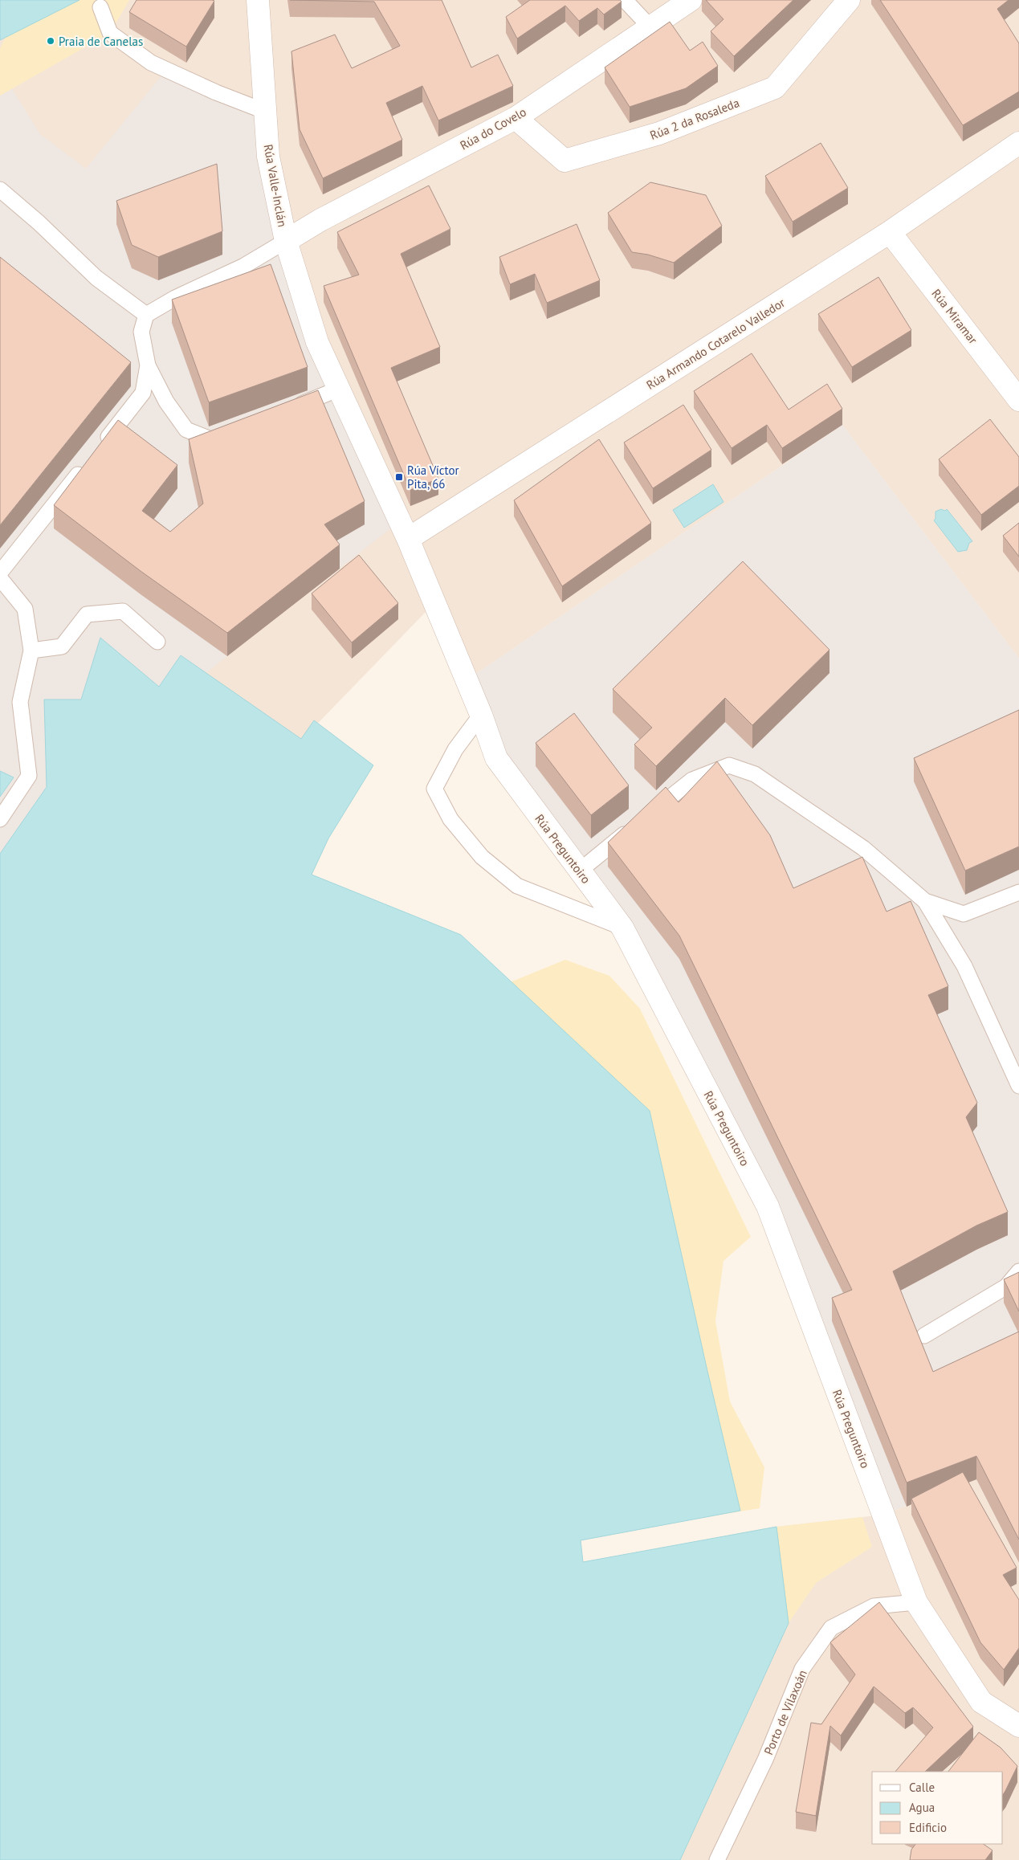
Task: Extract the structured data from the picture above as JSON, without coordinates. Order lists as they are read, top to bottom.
{
  "streets": {
    "street": [
      "Rúa 2 da Rosaleda",
      "Rúa do Covelo",
      "Rúa Valle-Inclán",
      "Rúa Miramar",
      "Rúa Armando Cotarelo Valledor",
      "Rúa Preguntoiro"
    ],
    "lane": ["Porto de Vilaxoán"]
  },
  "crossings": [
    ["Rúa 2 da Rosaleda", "Rúa do Covelo"],
    ["Rúa do Covelo", "Rúa Valle-Inclán"],
    ["Rúa Valle-Inclán", "Rúa Preguntoiro"],
    ["Rúa Miramar", "Rúa Armando Cotarelo Valledor"],
    ["Rúa Armando Cotarelo Valledor", "Rúa Preguntoiro"],
    ["Rúa Preguntoiro", "Porto de Vilaxoán"]
  ],
  "places": {
    "other": ["Praia de Canelas"],
    "transit": ["Rúa Víctor Pita, 66"]
  },
  "legend": ["Calle", "Agua", "Edificio"]
}
